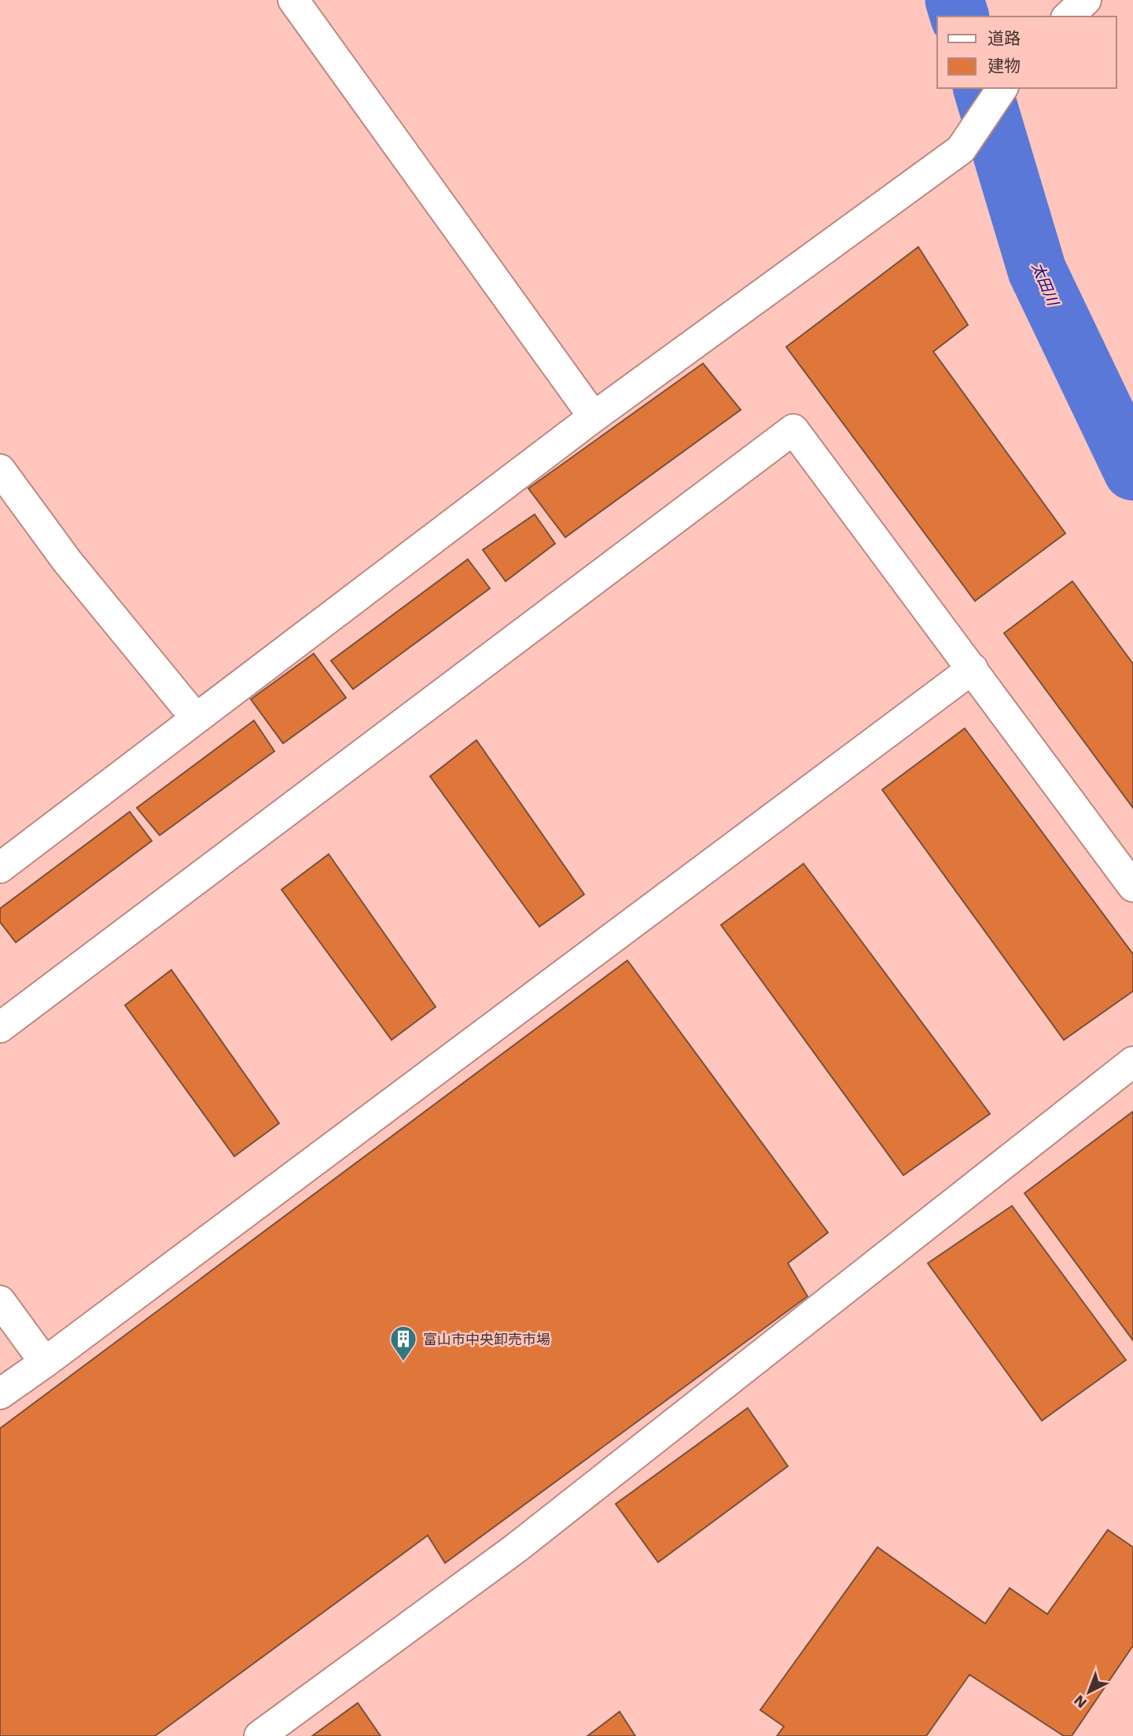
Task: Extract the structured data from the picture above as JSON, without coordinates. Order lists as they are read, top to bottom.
{
  "water": ["太田川"],
  "places": {
    "building": ["富山市中央卸売市場"]
  },
  "legend": ["道路", "建物"],
  "north": "bottom left"
}
